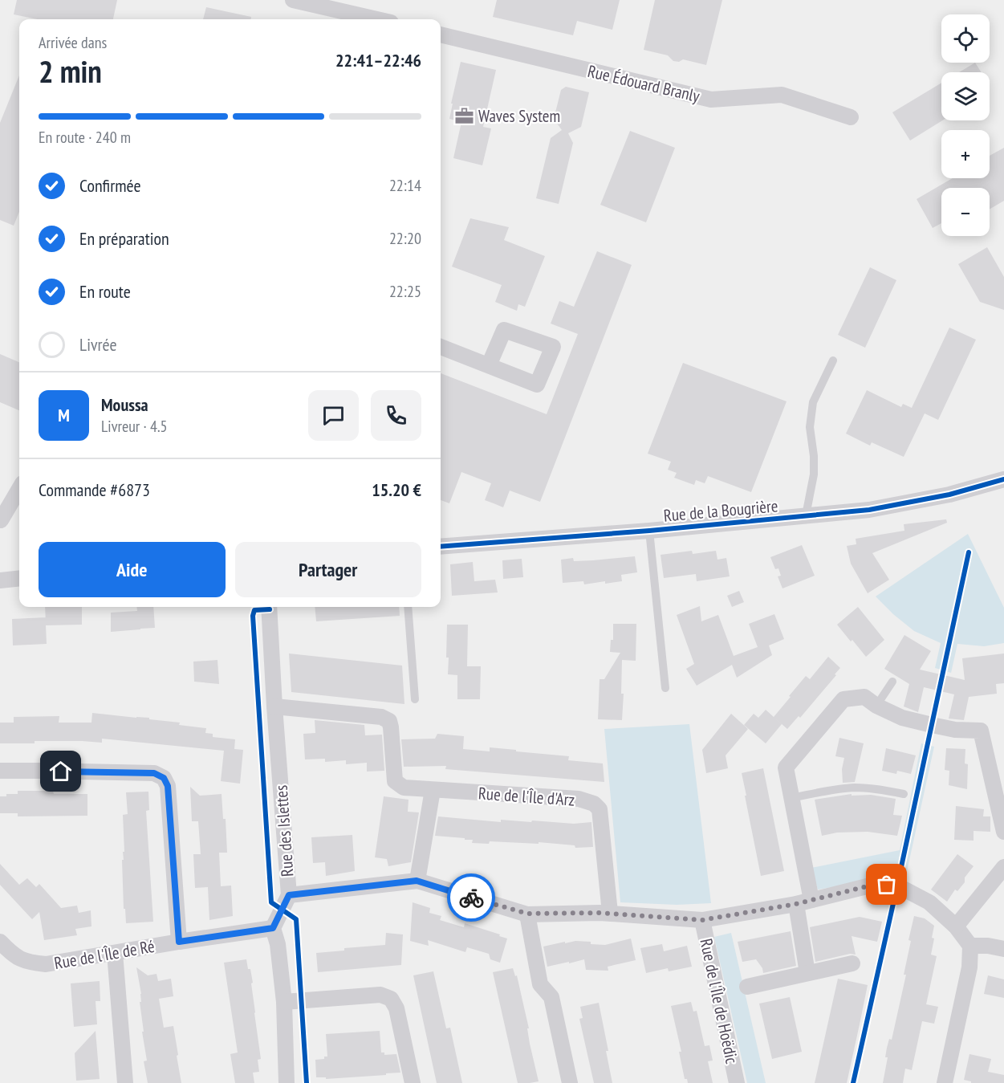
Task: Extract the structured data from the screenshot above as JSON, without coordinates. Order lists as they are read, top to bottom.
{
  "streets": {
    "street": [
      "Rue Édouard Branly",
      "Rue de la Bougrière",
      "Rue de l'Île d'Arz",
      "Rue des Islettes",
      "Rue de l'Île de Ré",
      "Rue de l'Île de Hoëdic"
    ]
  },
  "crossings": [
    ["Rue de l'Île d'Arz", "Rue des Islettes"],
    ["Rue des Islettes", "Rue de l'Île de Ré"]
  ],
  "places": {
    "office": ["Waves System"]
  },
  "page": {
    "map_buttons": ["+", "−"],
    "heading": ["2 min", "Arrivée dans", "22:41–22:46"],
    "panel": [
      "Moussa",
      "Livreur · 4.5",
      "Commande #6873",
      "15.20 €"
    ],
    "bar": "En route · 240 m",
    "list": [
      ["Confirmée", "22:14"],
      ["En préparation", "22:20"],
      ["En route", "22:25"],
      "Livrée"
    ],
    "round": "M",
    "buttons": ["Aide", "Partager"]
  }
}
